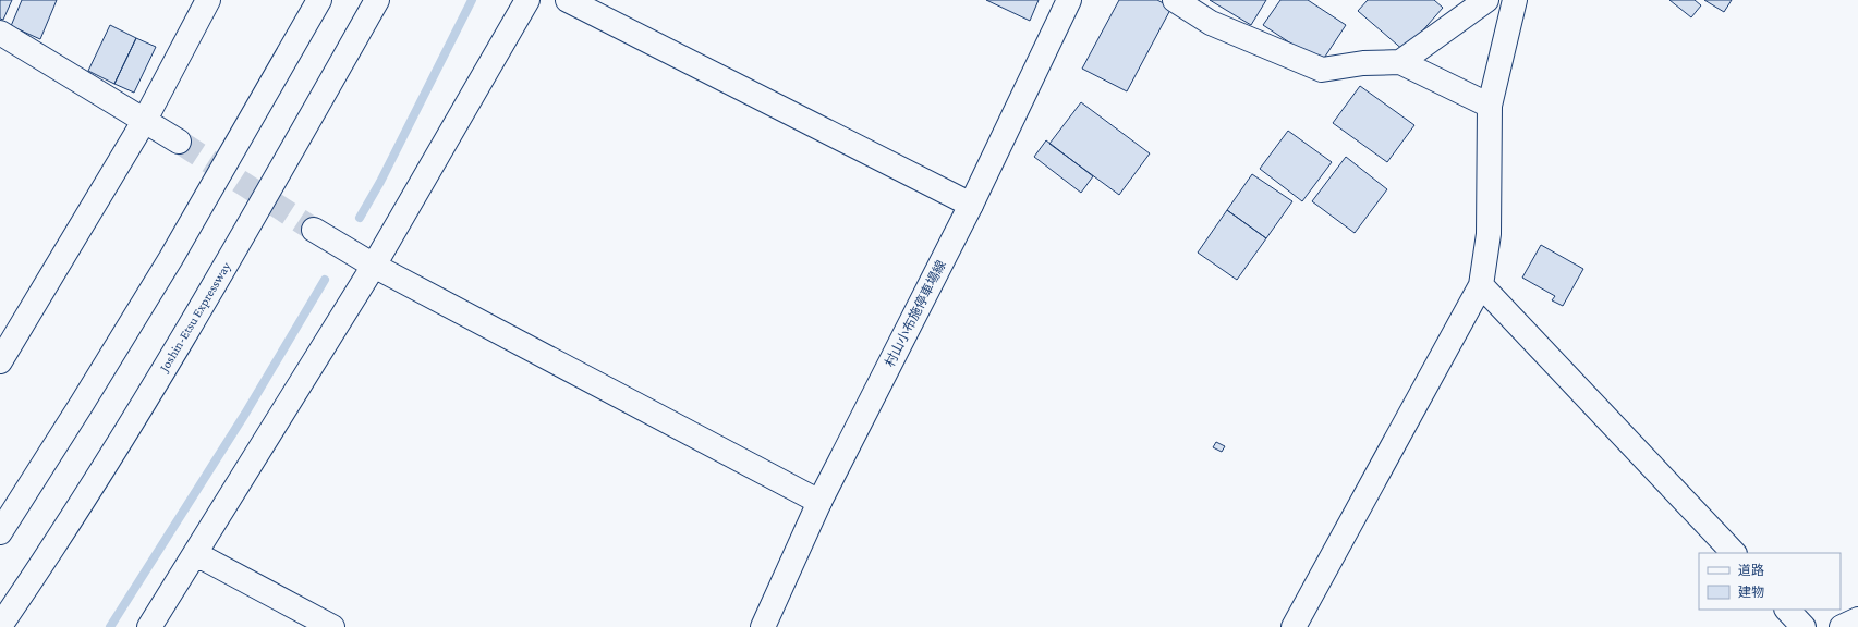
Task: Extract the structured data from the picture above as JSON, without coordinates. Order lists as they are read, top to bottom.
{
  "streets": {
    "main road": ["村山小布施停車場線", "Joshin-Etsu Expressway"]
  },
  "legend": ["道路", "建物"]
}
